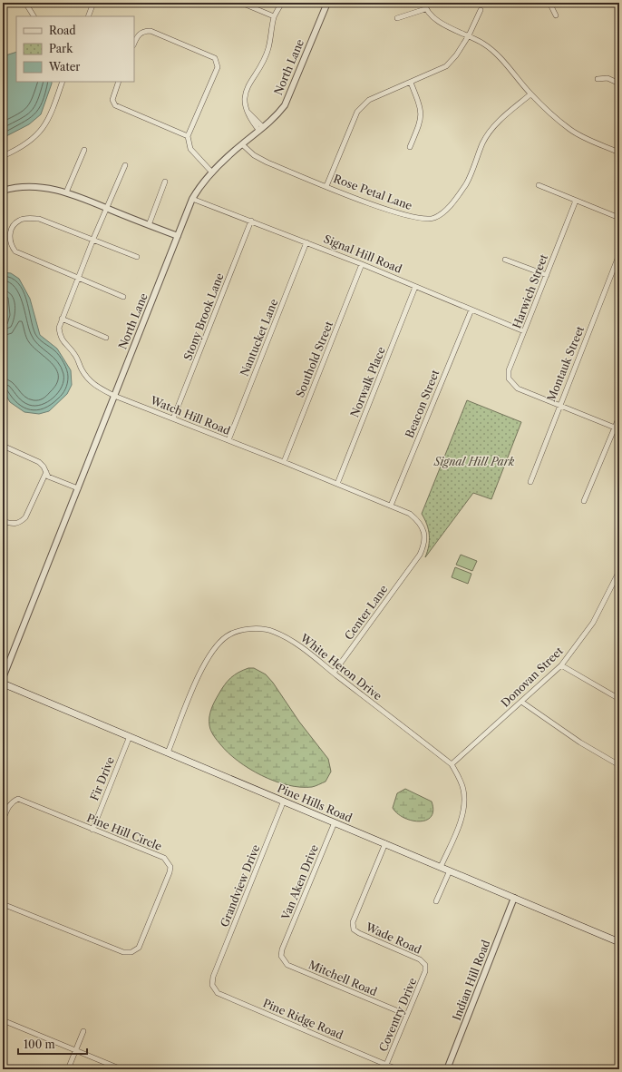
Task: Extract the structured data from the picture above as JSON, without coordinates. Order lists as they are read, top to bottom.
{
  "streets": {
    "main road": ["Pine Hills Road"],
    "street": [
      "North Lane",
      "Rose Petal Lane",
      "Signal Hill Road",
      "Harwich Street",
      "Stony Brook Lane",
      "Nantucket Lane",
      "Southold Street",
      "Montauk Street",
      "Norwalk Place",
      "Beacon Street",
      "Watch Hill Road",
      "Center Lane",
      "White Heron Drive",
      "Donovan Street",
      "Fir Drive",
      "Pine Hill Circle",
      "Van Aken Drive",
      "Grandview Drive",
      "Wade Road",
      "Mitchell Road",
      "Indian Hill Road",
      "Coventry Drive",
      "Pine Ridge Road"
    ]
  },
  "crossings": [
    ["North Lane", "Rose Petal Lane"],
    ["North Lane", "Signal Hill Road"],
    ["North Lane", "Watch Hill Road"],
    ["Signal Hill Road", "Harwich Street"],
    ["Signal Hill Road", "Stony Brook Lane"],
    ["Signal Hill Road", "Nantucket Lane"],
    ["Signal Hill Road", "Southold Street"],
    ["Signal Hill Road", "Norwalk Place"],
    ["Signal Hill Road", "Beacon Street"],
    ["Harwich Street", "Montauk Street"],
    ["Stony Brook Lane", "Watch Hill Road"],
    ["Nantucket Lane", "Watch Hill Road"],
    ["Southold Street", "Watch Hill Road"],
    ["Norwalk Place", "Watch Hill Road"],
    ["Beacon Street", "Watch Hill Road"],
    ["Watch Hill Road", "Center Lane"],
    ["Center Lane", "White Heron Drive"],
    ["White Heron Drive", "Donovan Street"],
    ["White Heron Drive", "Pine Hills Road"],
    ["Fir Drive", "Pine Hills Road"],
    ["Fir Drive", "Pine Hill Circle"],
    ["Pine Hills Road", "Van Aken Drive"],
    ["Pine Hills Road", "Grandview Drive"],
    ["Pine Hills Road", "Wade Road"],
    ["Pine Hills Road", "Indian Hill Road"],
    ["Van Aken Drive", "Mitchell Road"],
    ["Grandview Drive", "Pine Ridge Road"],
    ["Wade Road", "Coventry Drive"],
    ["Mitchell Road", "Coventry Drive"],
    ["Coventry Drive", "Pine Ridge Road"]
  ],
  "parks": ["Signal Hill Park"],
  "legend": ["Road", "Park", "Water"],
  "scale_bar": "100 m"
}
